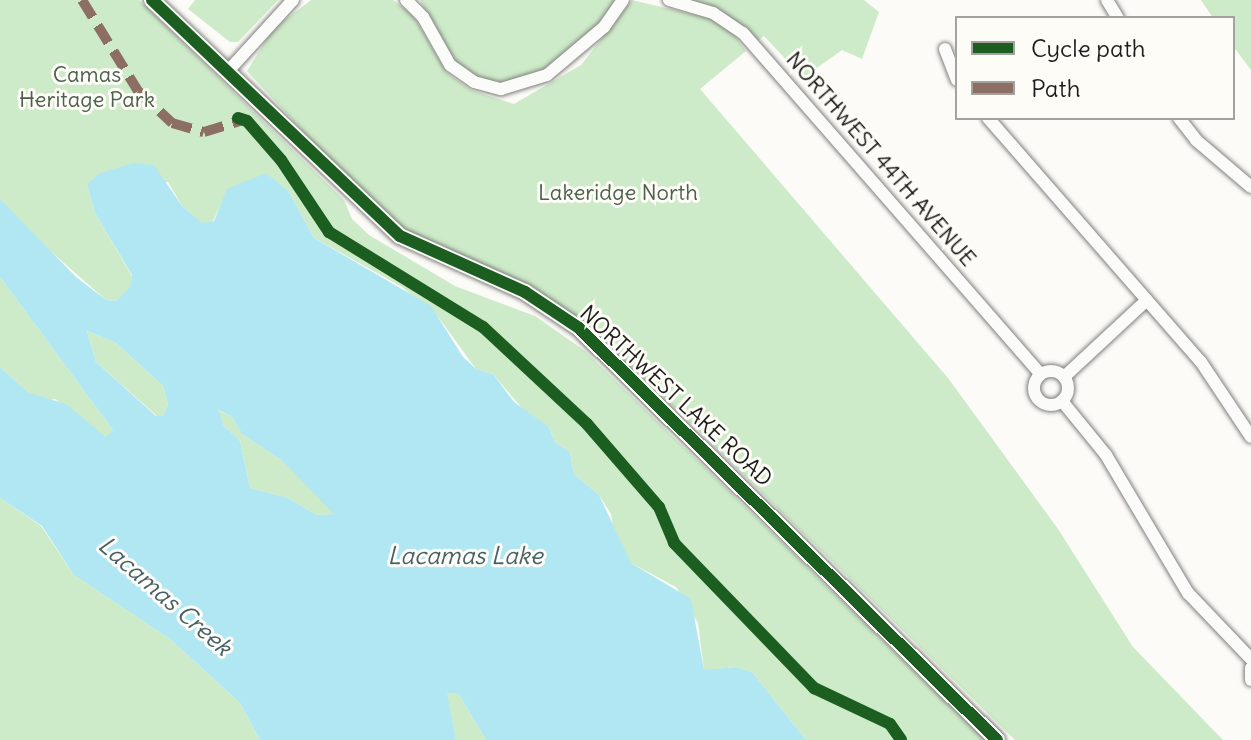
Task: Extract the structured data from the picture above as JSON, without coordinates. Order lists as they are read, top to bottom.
{
  "streets": {
    "main road": ["NORTHWEST LAKE ROAD"],
    "street": ["NORTHWEST 44TH AVENUE"]
  },
  "water": ["Lacamas Lake", "Lacamas Creek"],
  "parks": ["Camas Heritage Park", "Lakeridge North"],
  "legend": ["Cycle path", "Path"]
}
